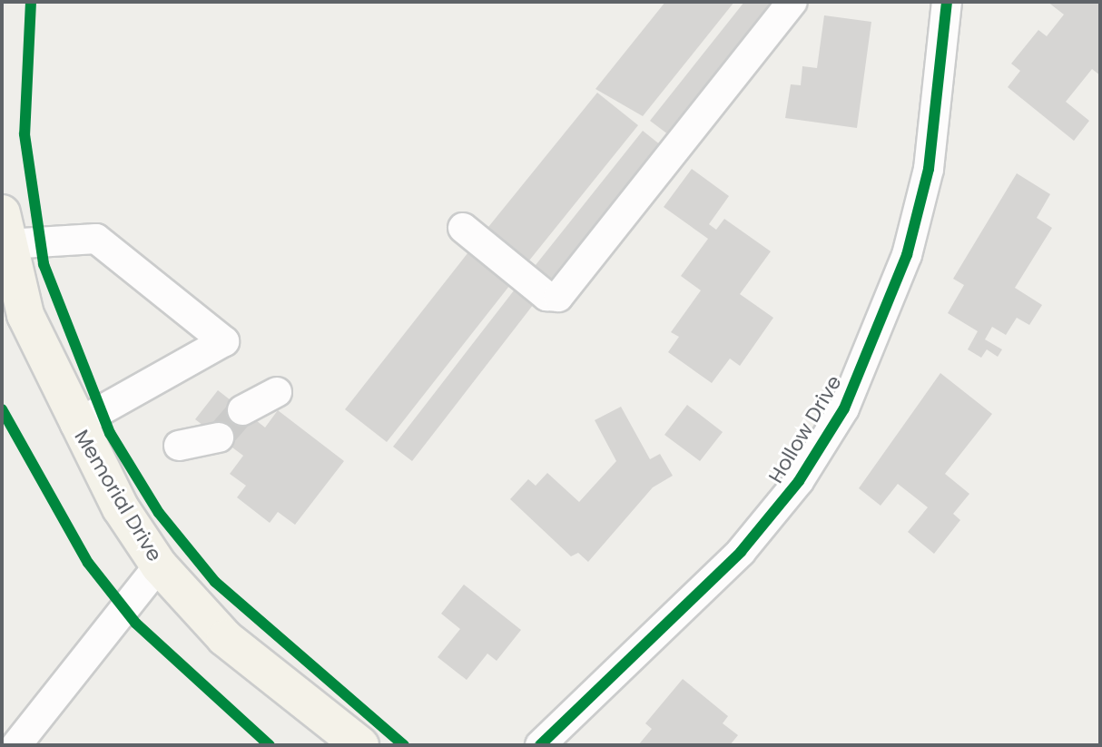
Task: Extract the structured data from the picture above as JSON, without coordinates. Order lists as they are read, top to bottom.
{
  "streets": {
    "main road": ["Memorial Drive"],
    "street": ["Hollow Drive"]
  }
}
